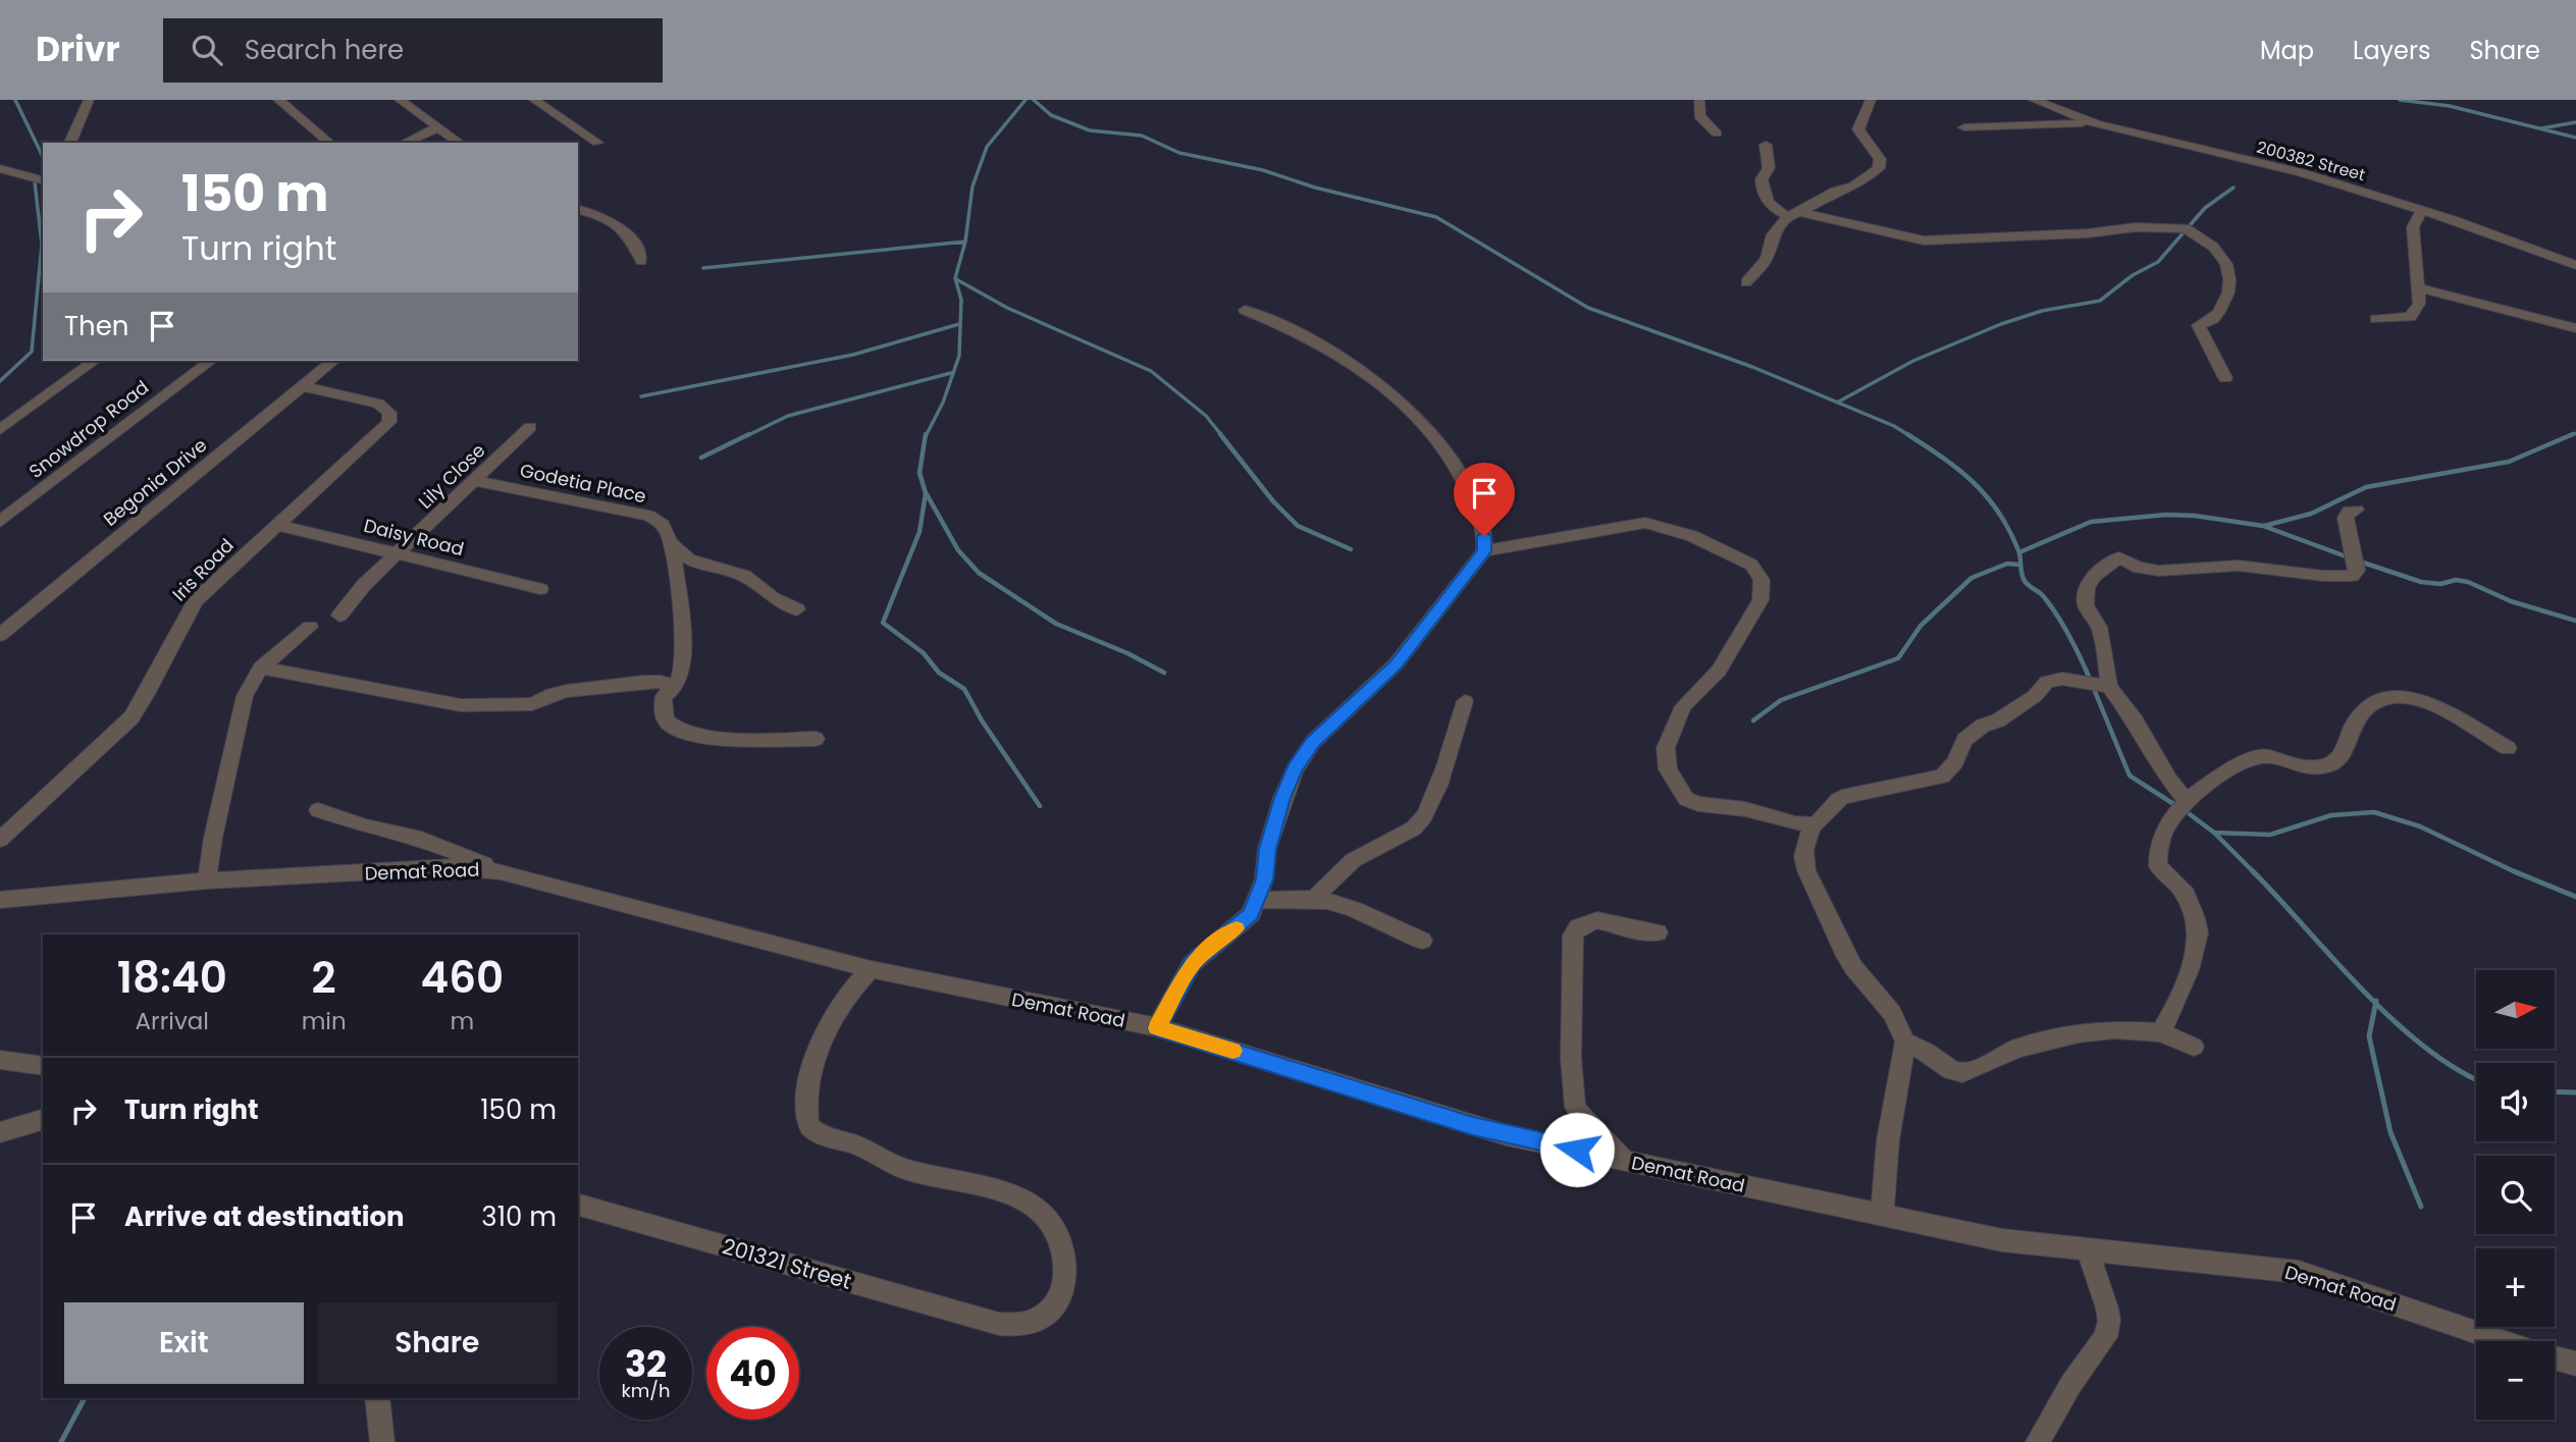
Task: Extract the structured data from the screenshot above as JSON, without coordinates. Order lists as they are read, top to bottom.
{
  "streets": {
    "street": [
      "200382 Street",
      "Snowdrop Road",
      "Lily Close",
      "Begonia Drive",
      "Godetia Place",
      "Daisy Road",
      "Iris Road",
      "Demat Road",
      "201321 Street"
    ]
  },
  "crossings": [
    ["Lily Close", "Godetia Place"],
    ["Lily Close", "Daisy Road"],
    ["Begonia Drive", "Iris Road"],
    ["Daisy Road", "Iris Road"],
    ["Demat Road", "201321 Street"]
  ],
  "north": "right",
  "page": {
    "header": "Drivr",
    "search": "Search here",
    "nav": ["Map", "Layers", "Share"],
    "turn": ["150 m", "Turn right"],
    "then": "Then",
    "eta": [
      "18:40",
      "Arrival",
      "2",
      "min",
      "460",
      "m"
    ],
    "map_buttons": ["+", "−"],
    "list": [
      {
        "name": "Turn right",
        "value": "150 m"
      },
      {
        "name": "Arrive at destination",
        "value": "310 m"
      }
    ],
    "buttons": ["Exit", "Share"],
    "speed": "32 km/h",
    "limit": "40"
  }
}
